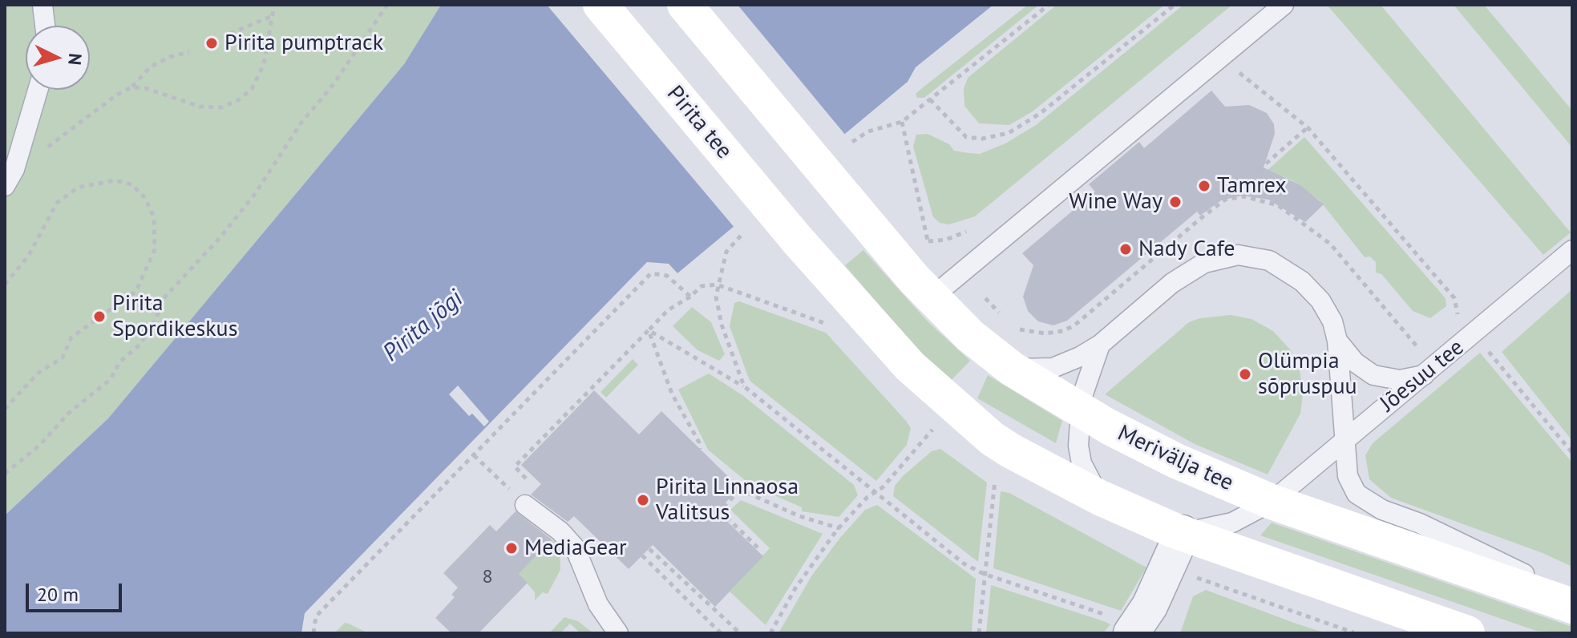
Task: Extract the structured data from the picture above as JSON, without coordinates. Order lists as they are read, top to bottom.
{
  "streets": {
    "main road": ["Pirita tee", "Merivälja tee"],
    "lane": ["Jõesuu tee"]
  },
  "crossings": [
    ["Jõesuu tee", "Merivälja tee"]
  ],
  "water": ["Pirita jõgi"],
  "places": [
    "Pirita pumptrack",
    "Tamrex",
    "Wine Way",
    "Nady Cafe",
    "Pirita Spordikeskus",
    "Olümpia sõpruspuu",
    "Pirita Linnaosa Valitsus",
    "MediaGear"
  ],
  "house_numbers": ["8"],
  "scale_bar": "20 m",
  "north": "right"
}
